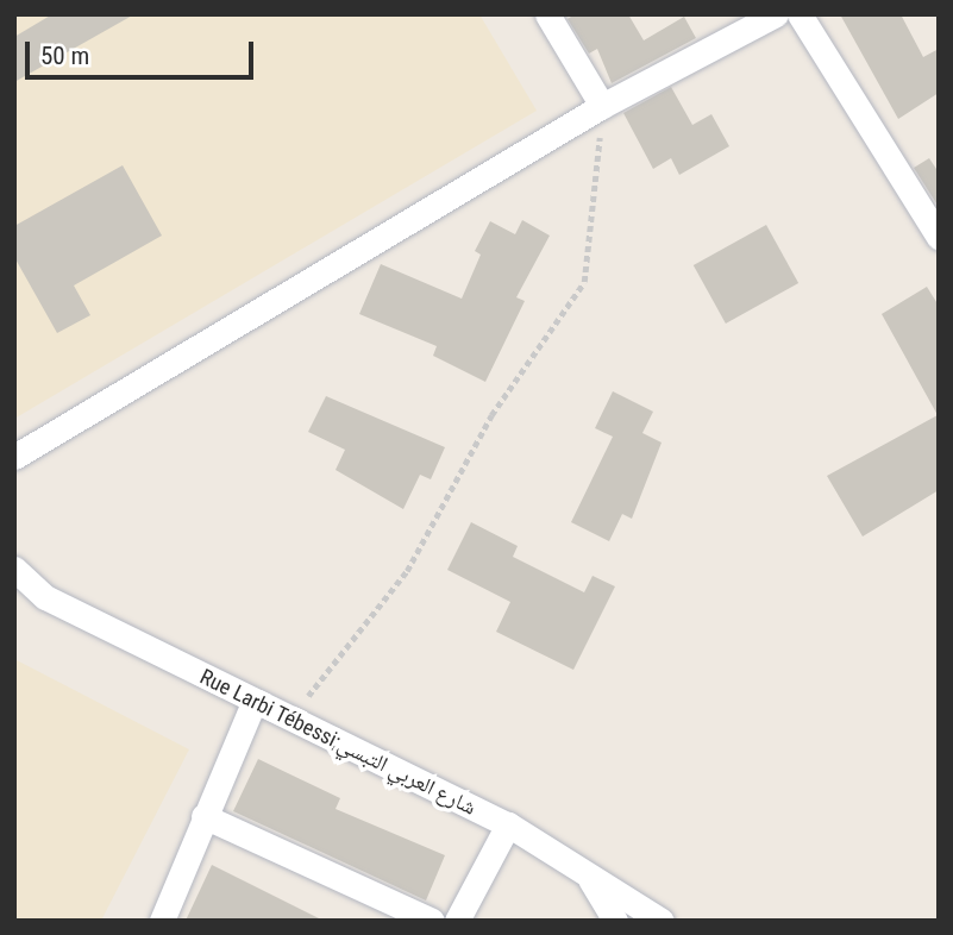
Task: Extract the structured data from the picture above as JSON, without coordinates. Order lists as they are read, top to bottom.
{
  "streets": {
    "street": ["Rue Larbi Tébessi;شارع العربي التبسي"]
  },
  "scale_bar": "50 m"
}
